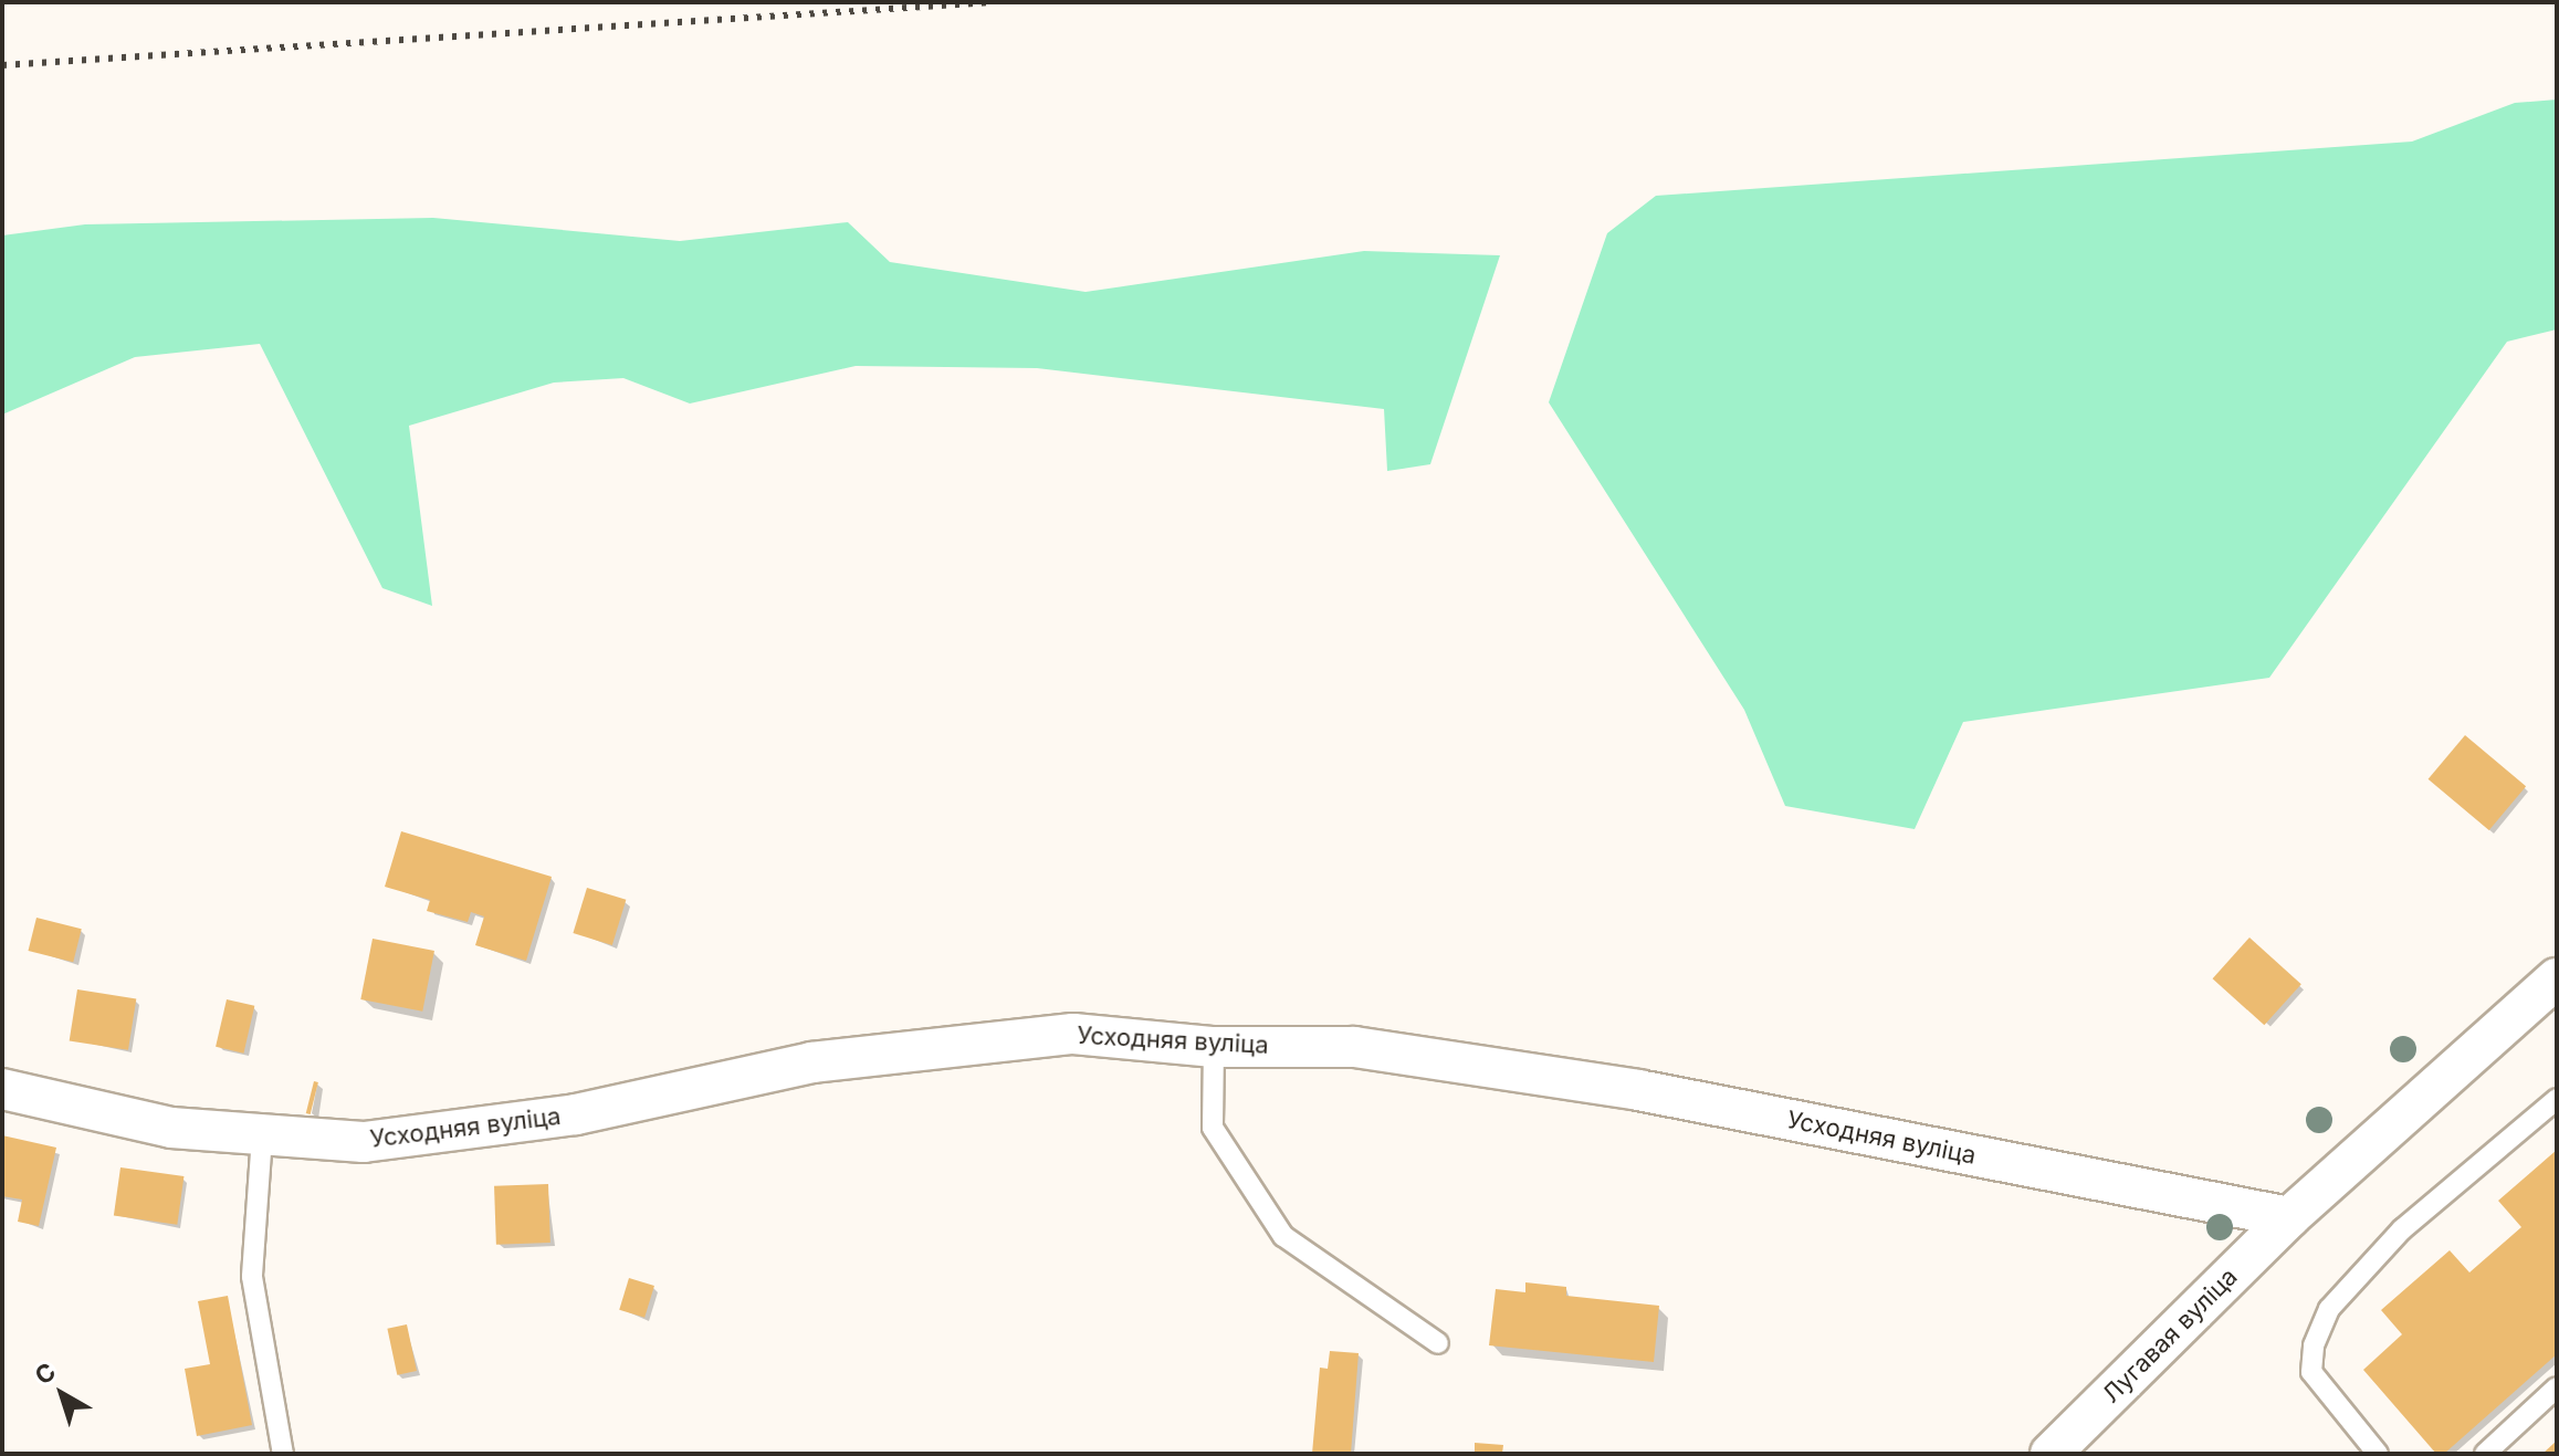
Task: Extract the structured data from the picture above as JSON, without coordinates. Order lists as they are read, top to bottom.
{
  "streets": {
    "street": ["Усходняя вуліца", "Лугавая вуліца"]
  },
  "crossings": [
    ["Усходняя вуліца", "Лугавая вуліца"]
  ],
  "north": "top left"
}
